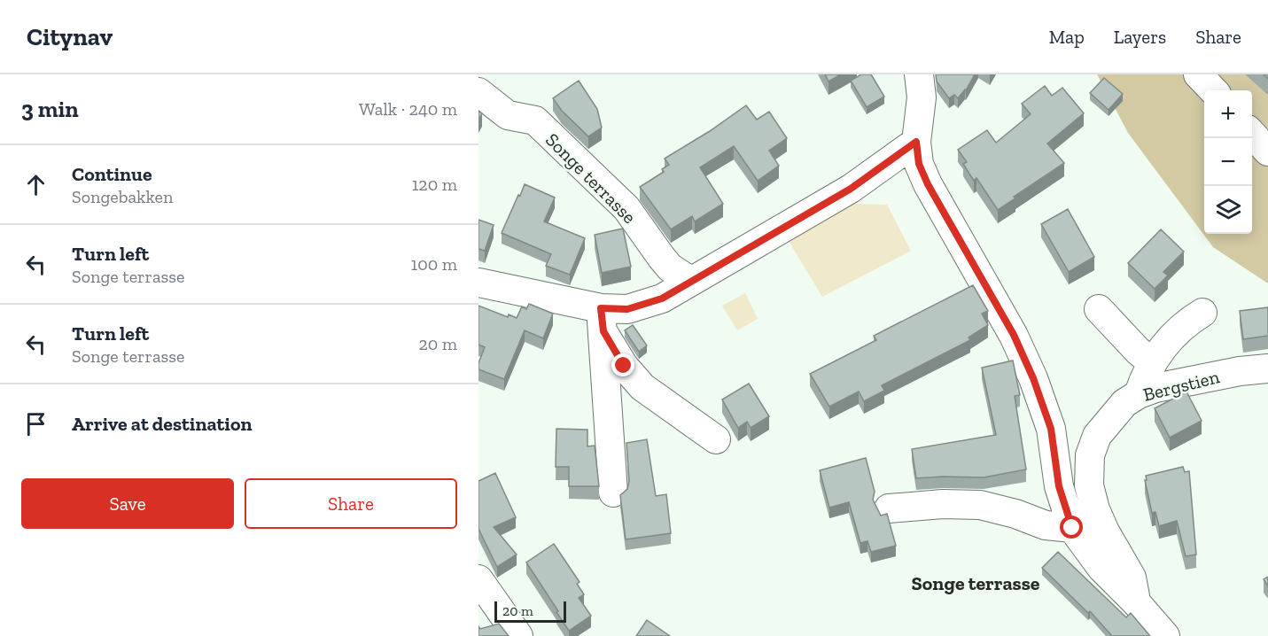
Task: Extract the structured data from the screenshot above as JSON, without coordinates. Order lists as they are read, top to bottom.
{
  "streets": {
    "street": ["Songe terrasse", "Bergstien"]
  },
  "districts": ["Songe terrasse"],
  "scale_bar": "20 m",
  "page": {
    "header": "Citynav",
    "nav": ["Map", "Layers", "Share"],
    "heading": ["3 min", "Walk · 240 m"],
    "map_buttons": ["+", "−"],
    "list": [
      ["Continue", "Songebakken", "120 m"],
      ["Turn left", "Songe terrasse", "100 m"],
      ["Turn left", "Songe terrasse", "20 m"],
      "Arrive at destination"
    ],
    "buttons": ["Save", "Share"],
    "scale": "20 m"
  }
}
